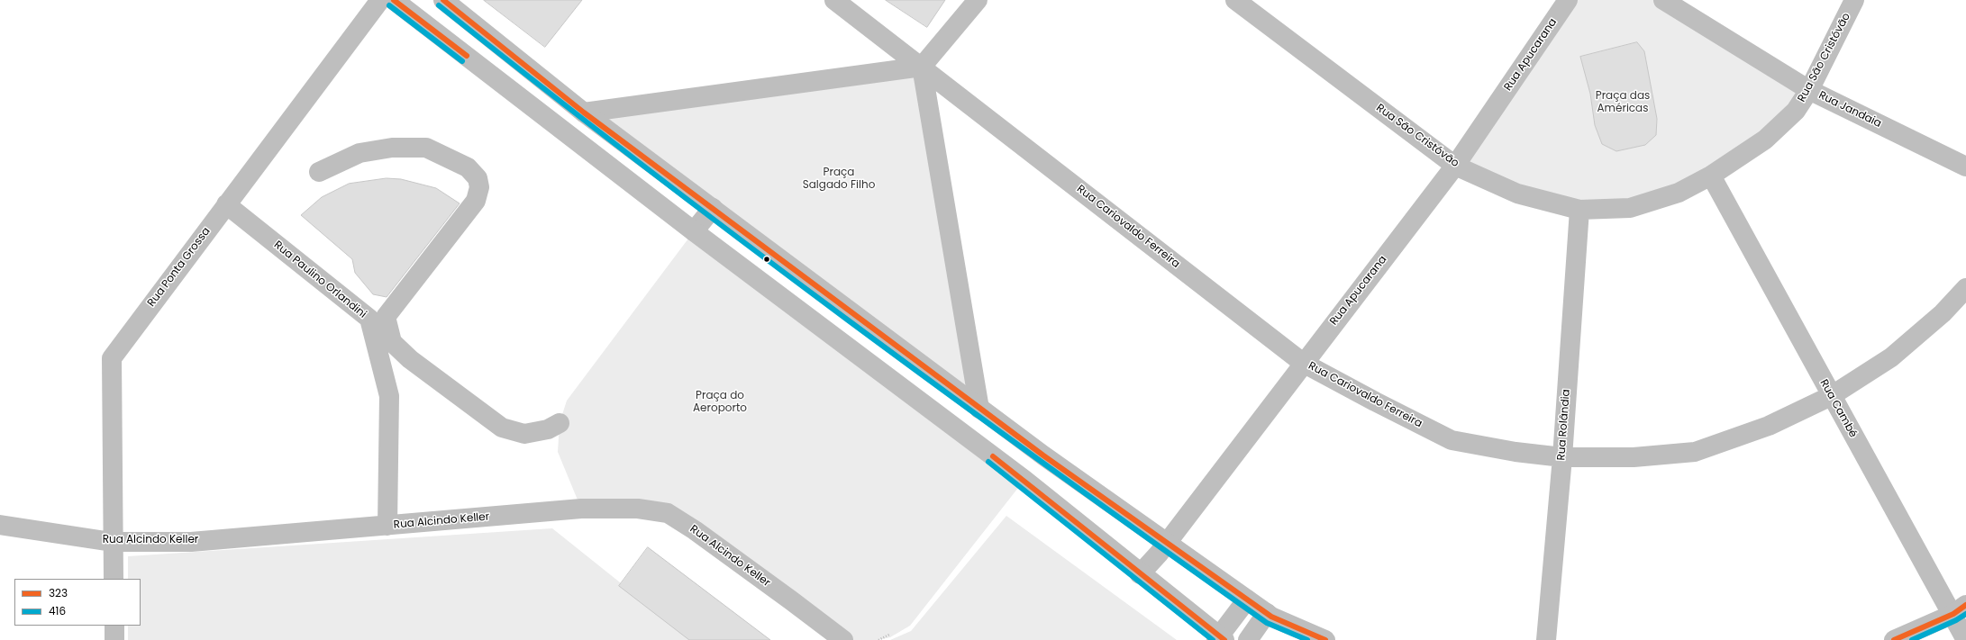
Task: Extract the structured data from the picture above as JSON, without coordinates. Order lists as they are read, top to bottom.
{
  "streets": {
    "street": [
      "Rua Apucarana",
      "Rua São Cristóvão",
      "Rua Jandaia",
      "Rua Cariovaldo Ferreira",
      "Rua Ponta Grossa",
      "Rua Paulino Orlandini",
      "Rua Cambé",
      "Rua Rolândia",
      "Rua Alcindo Keller"
    ]
  },
  "crossings": [
    ["Rua Apucarana", "Rua São Cristóvão"],
    ["Rua Apucarana", "Rua Cariovaldo Ferreira"],
    ["Rua São Cristóvão", "Rua Jandaia"],
    ["Rua São Cristóvão", "Rua Cambé"],
    ["Rua São Cristóvão", "Rua Rolândia"],
    ["Rua Cariovaldo Ferreira", "Rua Cambé"],
    ["Rua Cariovaldo Ferreira", "Rua Rolândia"],
    ["Rua Ponta Grossa", "Rua Paulino Orlandini"],
    ["Rua Ponta Grossa", "Rua Alcindo Keller"],
    ["Rua Paulino Orlandini", "Rua Alcindo Keller"]
  ],
  "parks": ["Praça das Américas", "Praça Salgado Filho", "Praça do Aeroporto"],
  "lines": ["transit line 323", "transit line 416"],
  "legend": ["323", "416"]
}
